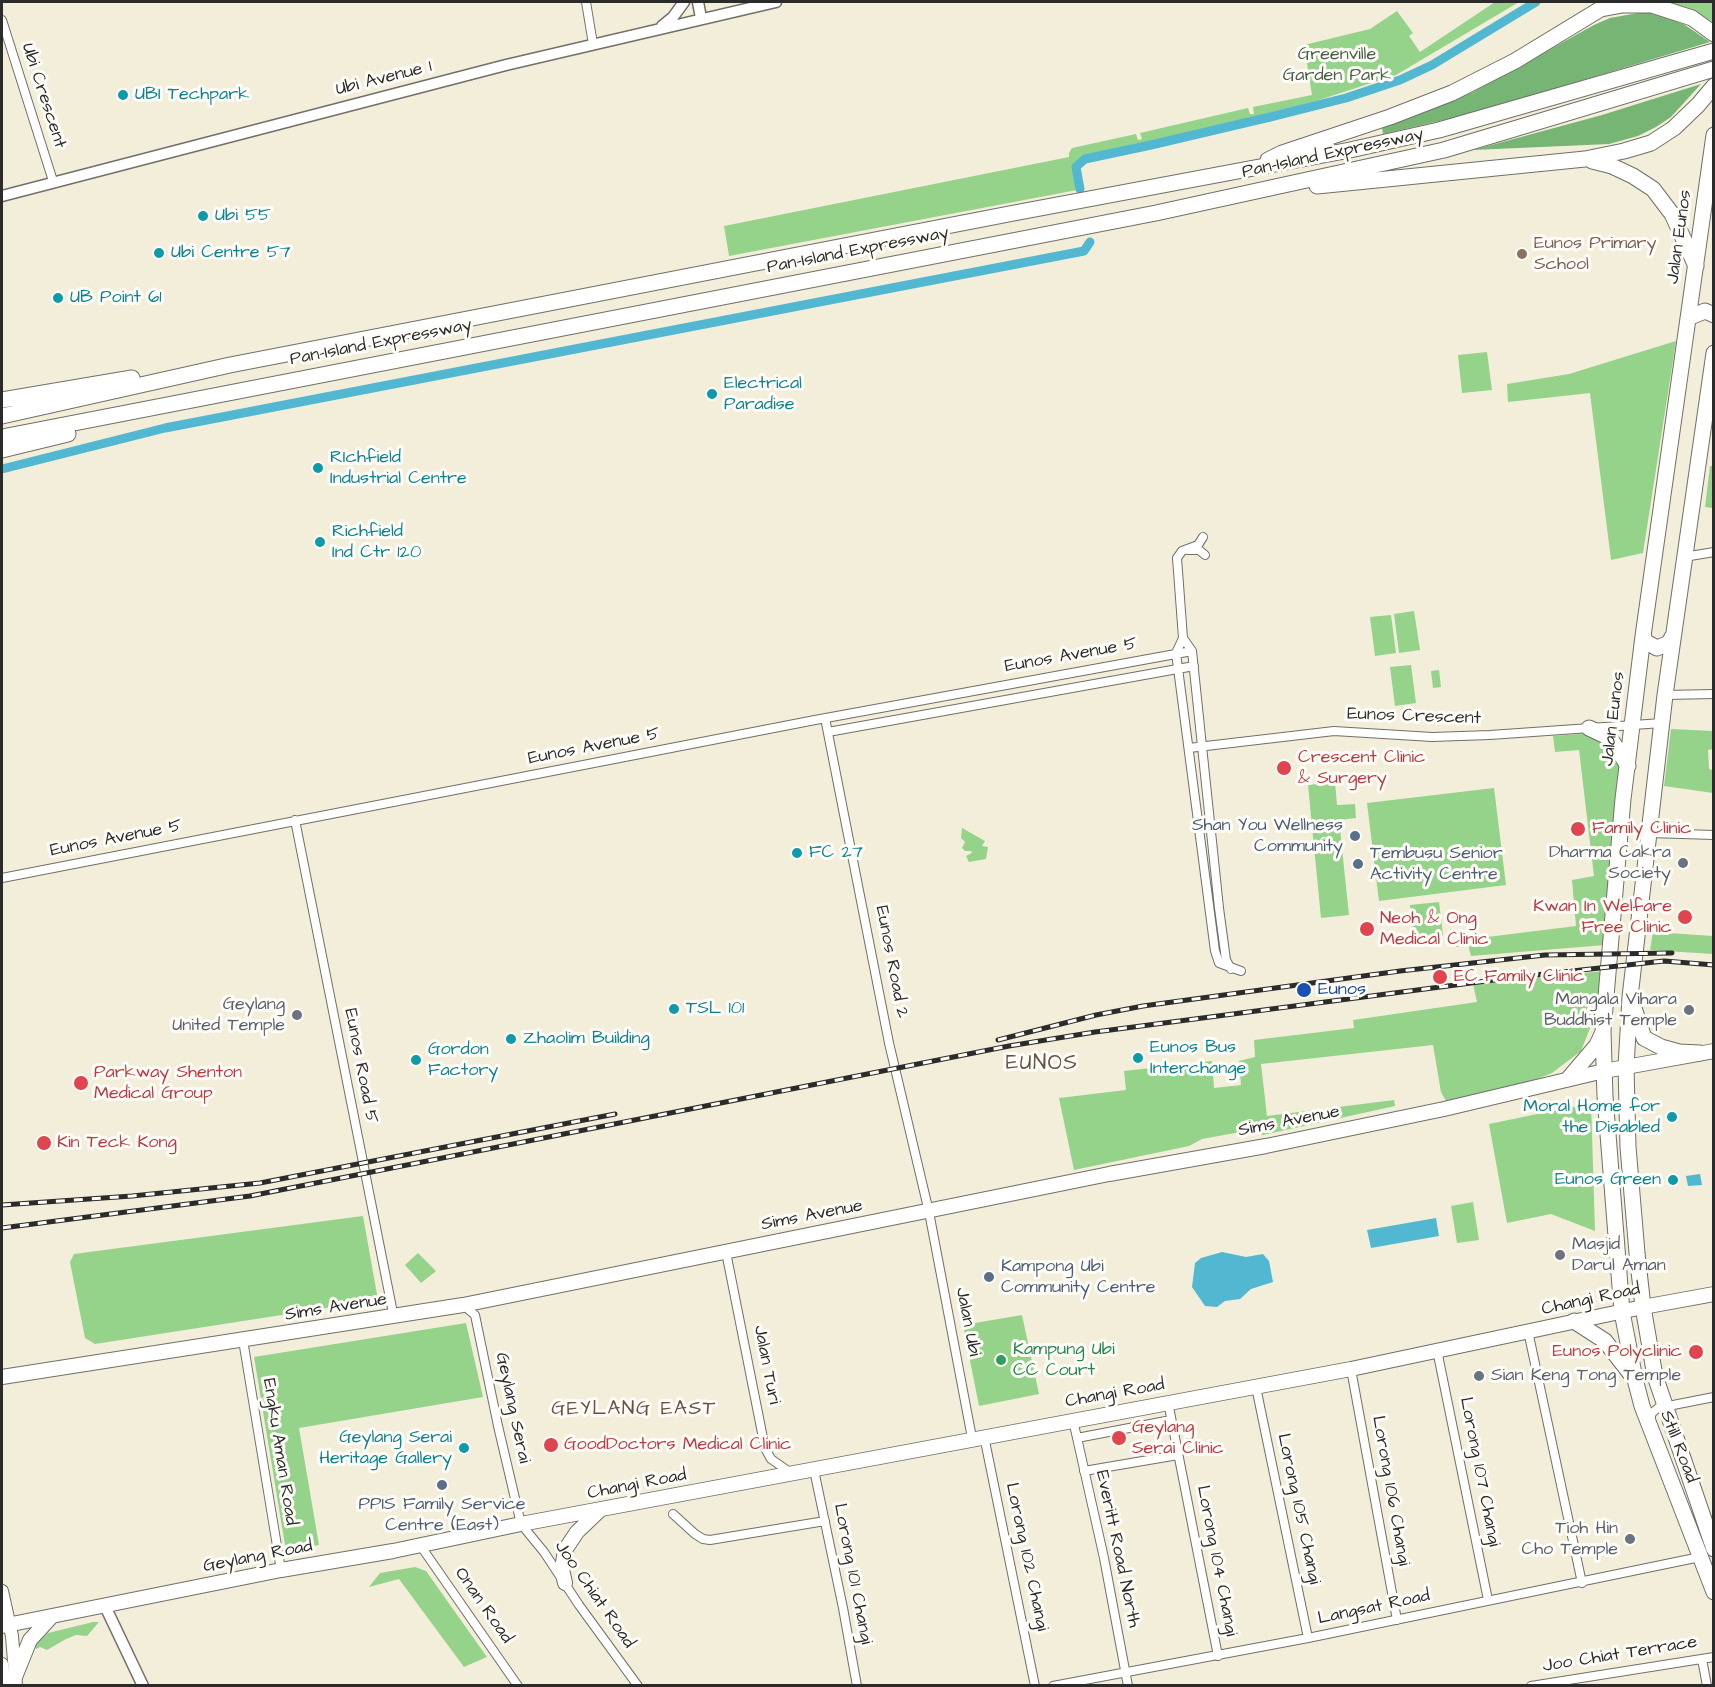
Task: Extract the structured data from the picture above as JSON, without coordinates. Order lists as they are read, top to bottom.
{
  "streets": {
    "highway": ["Pan-Island Expressway", "Jalan Eunos", "Still Road"],
    "main road": ["Sims Avenue", "Changi Road", "Geylang Road"],
    "street": [
      "Ubi Avenue 1",
      "Ubi Crescent",
      "Eunos Avenue 5",
      "Eunos Crescent",
      "Eunos Road 2",
      "Eunos Road 5",
      "Jalan Ubi",
      "Jalan Turi",
      "Geylang Serai",
      "Engku Aman Road",
      "Lorong 107 Changi",
      "Lorong 106 Changi",
      "Lorong 105 Changi",
      "Everitt Road North",
      "Lorong 102 Changi",
      "Lorong 104 Changi",
      "Lorong 101 Changi",
      "Joo Chiat Road",
      "Onan Road",
      "Langsat Road",
      "Joo Chiat Terrace"
    ]
  },
  "crossings": [
    ["Ubi Avenue 1", "Ubi Crescent"],
    ["Jalan Eunos", "Eunos Crescent"],
    ["Jalan Eunos", "Sims Avenue"],
    ["Jalan Eunos", "Changi Road"],
    ["Jalan Eunos", "Still Road"],
    ["Eunos Avenue 5", "Eunos Road 2"],
    ["Eunos Avenue 5", "Eunos Road 5"],
    ["Eunos Road 2", "Sims Avenue"],
    ["Eunos Road 2", "Jalan Ubi"],
    ["Eunos Road 5", "Sims Avenue"],
    ["Sims Avenue", "Jalan Ubi"],
    ["Sims Avenue", "Jalan Turi"],
    ["Sims Avenue", "Geylang Serai"],
    ["Sims Avenue", "Engku Aman Road"],
    ["Changi Road", "Jalan Ubi"],
    ["Changi Road", "Jalan Turi"],
    ["Changi Road", "Geylang Serai"],
    ["Changi Road", "Still Road"],
    ["Changi Road", "Lorong 107 Changi"],
    ["Changi Road", "Lorong 106 Changi"],
    ["Changi Road", "Lorong 105 Changi"],
    ["Changi Road", "Everitt Road North"],
    ["Changi Road", "Geylang Road"],
    ["Changi Road", "Lorong 102 Changi"],
    ["Changi Road", "Lorong 104 Changi"],
    ["Changi Road", "Lorong 101 Changi"],
    ["Changi Road", "Joo Chiat Road"],
    ["Jalan Ubi", "Lorong 102 Changi"],
    ["Geylang Serai", "Geylang Road"],
    ["Geylang Serai", "Joo Chiat Road"],
    ["Still Road", "Langsat Road"],
    ["Engku Aman Road", "Geylang Road"],
    ["Lorong 107 Changi", "Langsat Road"],
    ["Lorong 106 Changi", "Langsat Road"],
    ["Lorong 105 Changi", "Langsat Road"],
    ["Everitt Road North", "Langsat Road"],
    ["Geylang Road", "Joo Chiat Road"],
    ["Geylang Road", "Onan Road"],
    ["Lorong 104 Changi", "Langsat Road"]
  ],
  "districts": ["EUNOS", "GEYLANG EAST"],
  "parks": ["Greenville Garden Park"],
  "places": [
    "UBI Techpark",
    "Ubi 55",
    "Ubi Centre 57",
    "Eunos Primary School",
    "UB Point 61",
    "Electrical Paradise",
    "RIchfield Industrial Centre",
    "Richfield Ind Ctr 120",
    "Crescent Clinic & Surgery",
    "Family Clinic",
    "Shan You Wellness Community",
    "FC 27",
    "Dharma Cakra Society",
    "Tembusu Senior Activity Centre",
    "Kwan In Welfare Free Clinic",
    "Neoh & Ong Medical Clinic",
    "EC Family Clinic",
    "Eunos",
    "TSL 101",
    "Mangala Vihara Buddhist Temple",
    "Geylang United Temple",
    "Zhaolim Building",
    "Eunos Bus Interchange",
    "Gordon Factory",
    "Parkway Shenton Medical Group",
    "Moral Home for the Disabled",
    "Kin Teck Kong",
    "Eunos Green",
    "Masjid Darul Aman",
    "Kampong Ubi Community Centre",
    "Eunos Polyclinic",
    "Kampung Ubi CC Court",
    "Sian Keng Tong Temple",
    "Geylang Serai Clinic",
    "GoodDoctors Medical Clinic",
    "Geylang Serai Heritage Gallery",
    "PPIS Family Service Centre (East)",
    "Tioh Hin Cho Temple"
  ]
}
